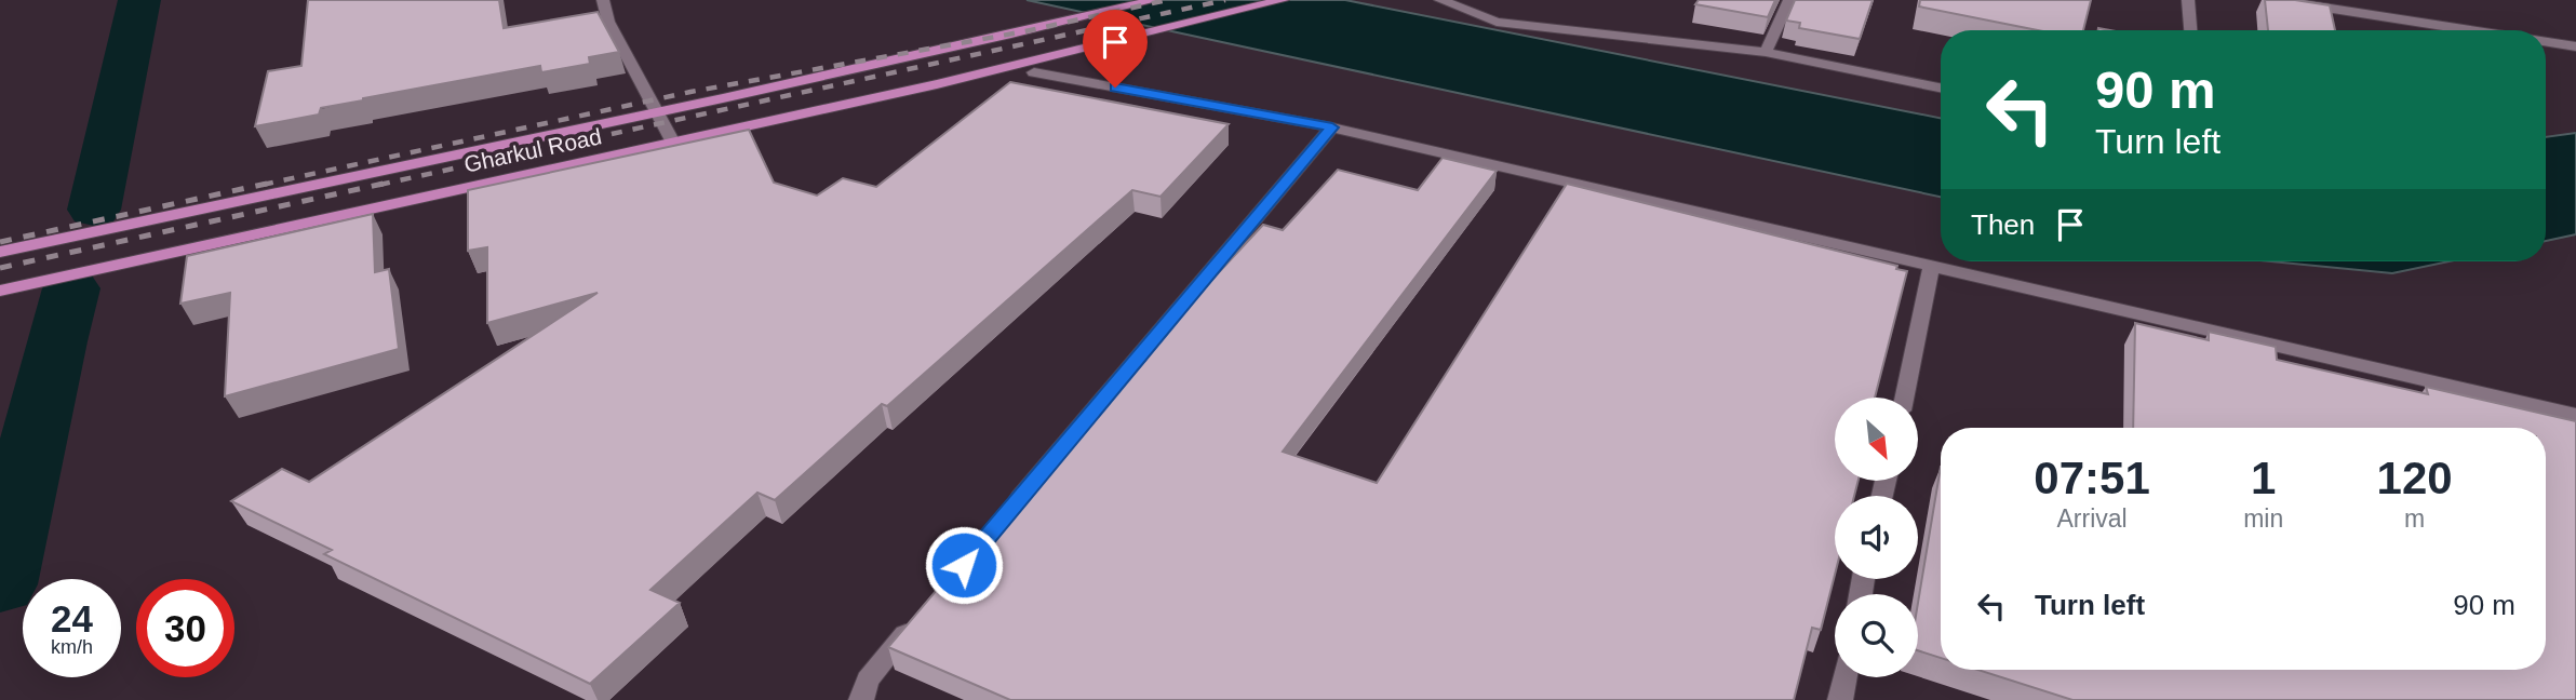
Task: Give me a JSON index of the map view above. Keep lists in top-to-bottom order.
{
  "streets": {
    "main road": ["Gharkul Road"]
  },
  "north": "bottom right",
  "page": {
    "turn": ["90 m", "Turn left"],
    "then": "Then",
    "eta": [
      "07:51",
      "Arrival",
      "1",
      "min",
      "120",
      "m"
    ],
    "list": [
      {
        "name": "Turn left",
        "value": "90 m"
      }
    ],
    "speed": "24 km/h",
    "limit": "30"
  }
}
